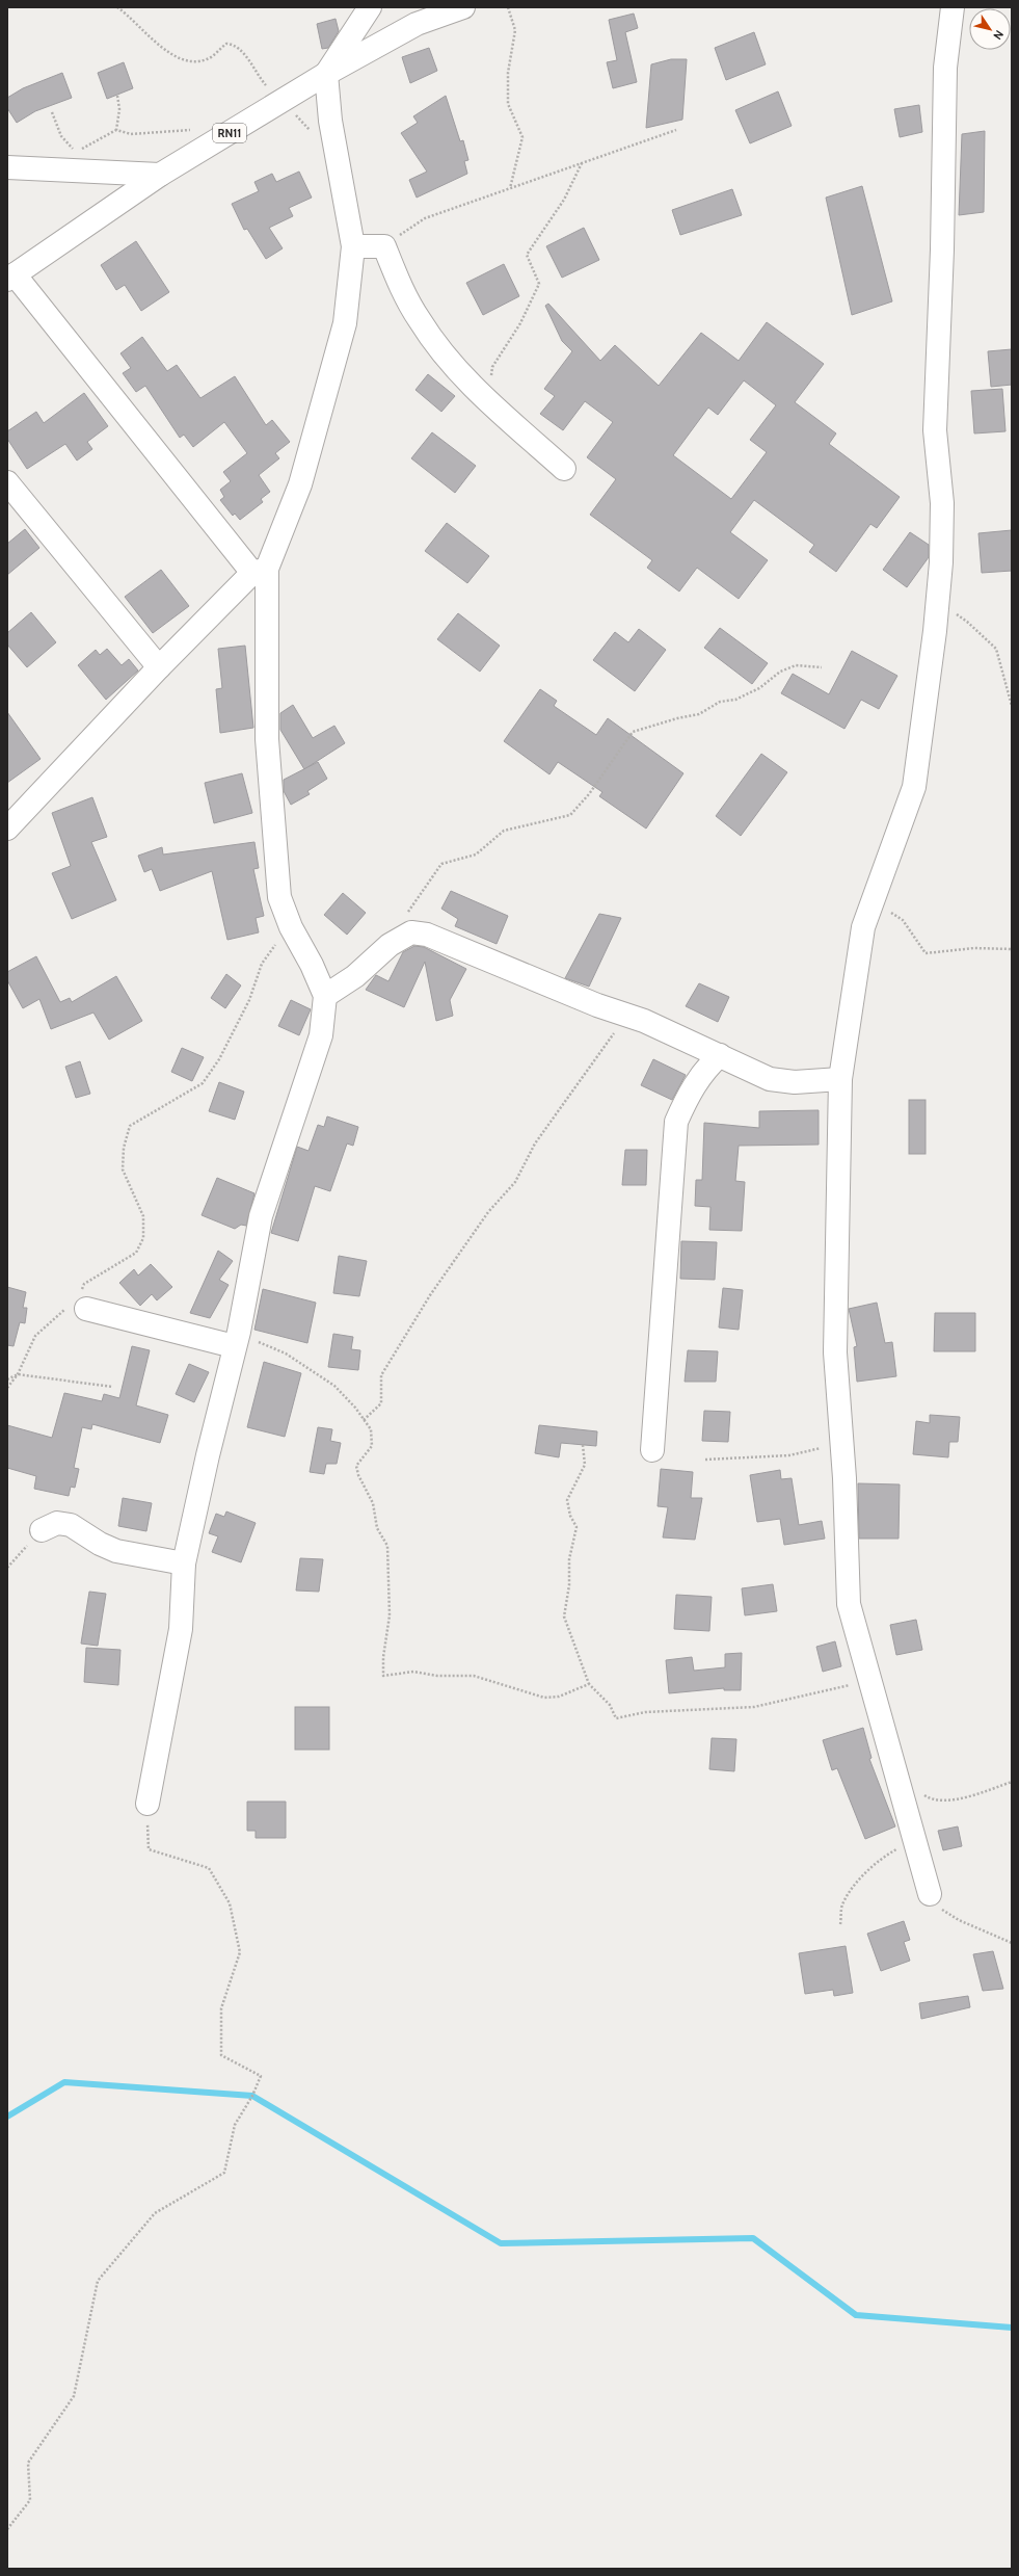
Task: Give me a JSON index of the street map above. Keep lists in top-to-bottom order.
{
  "streets": {
    "street": ["RN11"]
  },
  "north": "bottom right"
}
